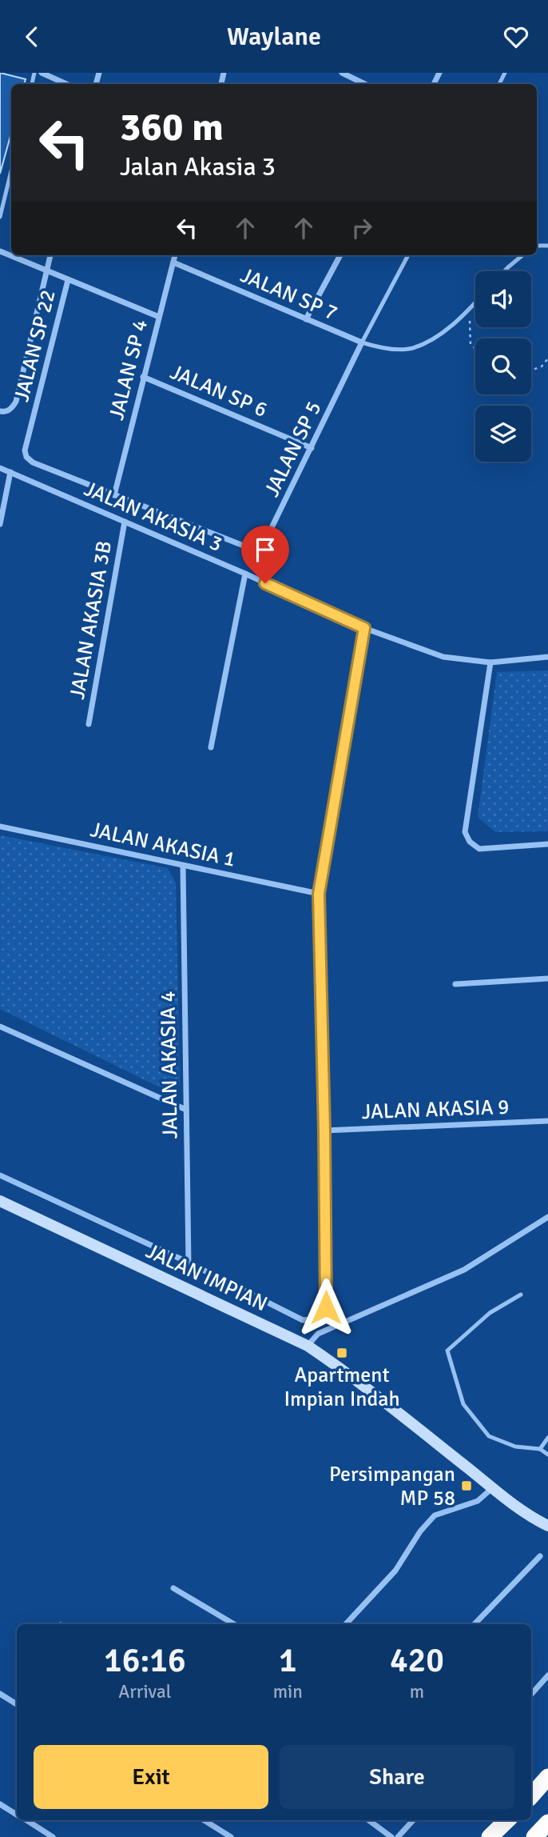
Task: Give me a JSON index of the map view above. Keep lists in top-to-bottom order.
{
  "streets": {
    "street": [
      "JALAN SP 7",
      "JALAN SP 22",
      "JALAN SP 4",
      "JALAN SP 6",
      "JALAN SP 5",
      "JALAN AKASIA 3",
      "JALAN AKASIA 3B",
      "JALAN AKASIA 1",
      "JALAN AKASIA 4",
      "JALAN AKASIA 9",
      "JALAN IMPIAN"
    ]
  },
  "crossings": [
    ["JALAN SP 7", "JALAN SP 4"],
    ["JALAN SP 7", "JALAN SP 5"],
    ["JALAN SP 22", "JALAN SP 4"],
    ["JALAN SP 22", "JALAN SP 5"],
    ["JALAN SP 4", "JALAN SP 6"],
    ["JALAN SP 4", "JALAN SP 5"],
    ["JALAN SP 6", "JALAN SP 5"],
    ["JALAN AKASIA 3", "JALAN AKASIA 3B"],
    ["JALAN AKASIA 1", "JALAN AKASIA 4"]
  ],
  "places": {
    "transit": ["Apartment Impian Indah", "Persimpangan MP 58"]
  },
  "page": {
    "header": "Waylane",
    "turn": ["360 m", "Jalan Akasia 3"],
    "eta": [
      "16:16",
      "Arrival",
      "1",
      "min",
      "420",
      "m"
    ],
    "buttons": ["Exit", "Share"]
  }
}
